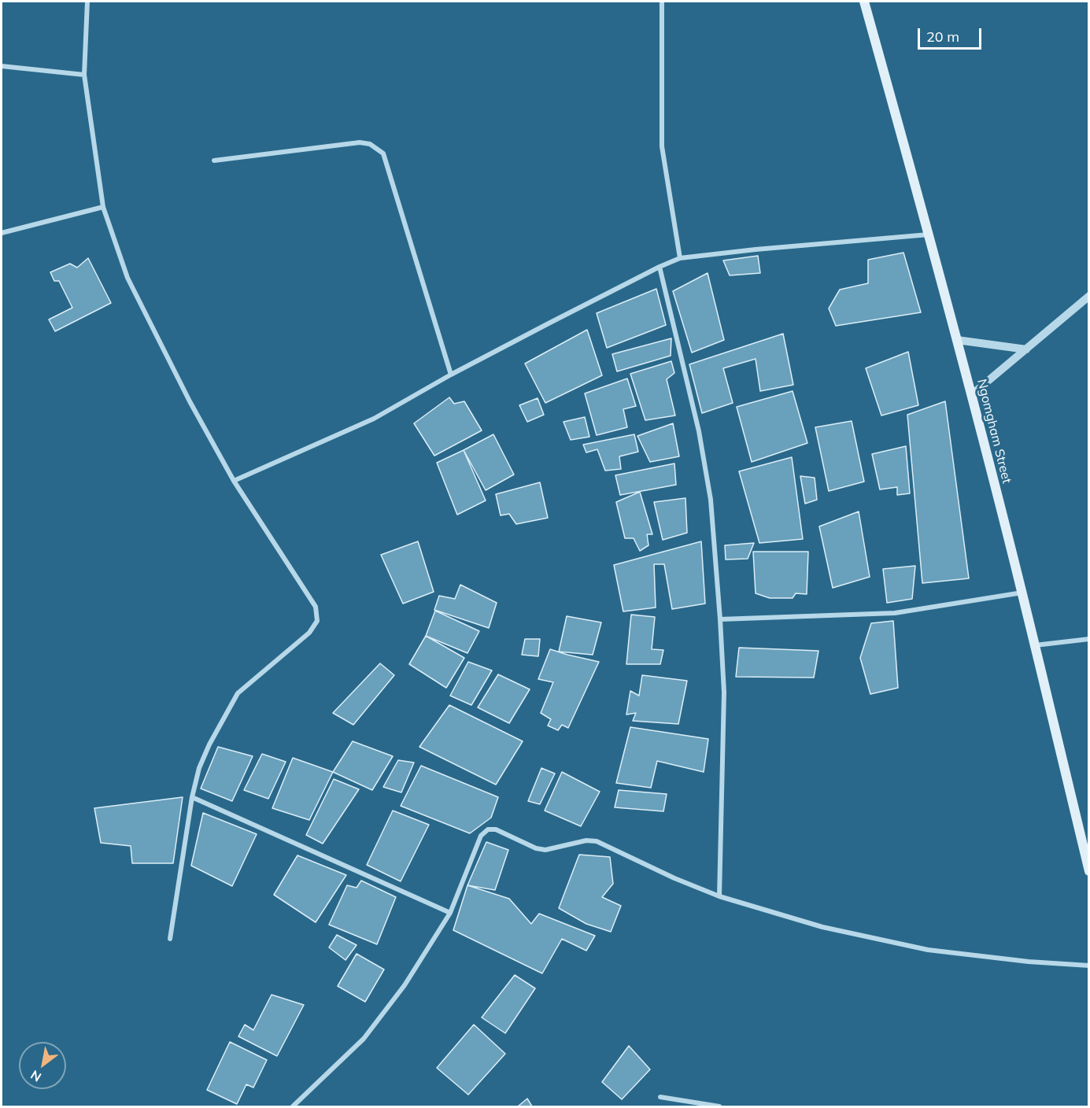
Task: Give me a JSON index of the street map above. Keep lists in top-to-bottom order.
{
  "streets": {
    "main road": ["Ngomgham Street"]
  },
  "scale_bar": "20 m",
  "north": "bottom left"
}
